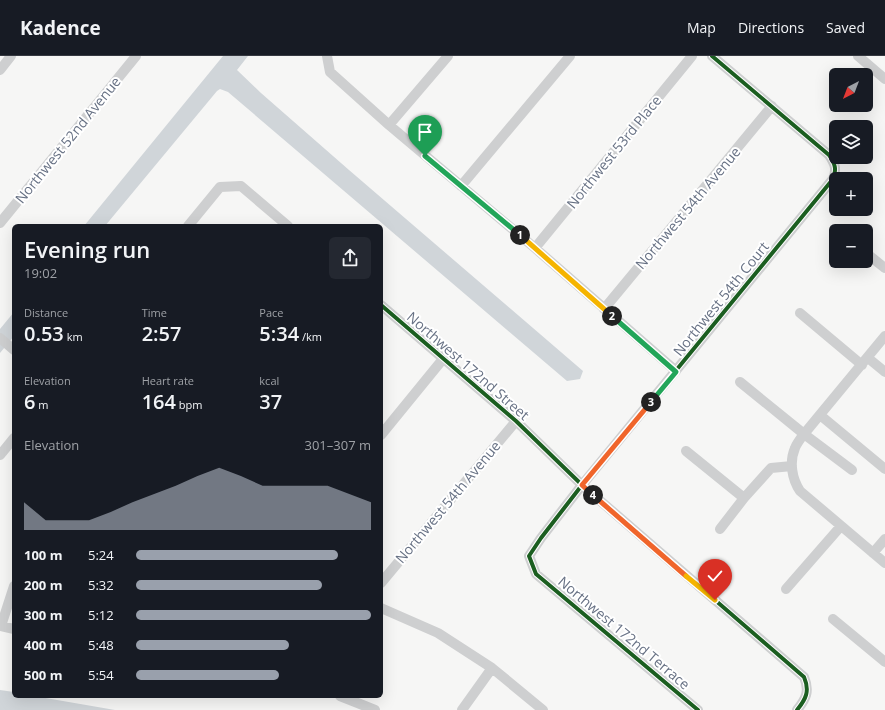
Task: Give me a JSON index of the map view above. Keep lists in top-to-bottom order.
{
  "streets": {
    "street": [
      "Northwest 52nd Avenue",
      "Northwest 53rd Place",
      "Northwest 54th Avenue",
      "Northwest 54th Court",
      "Northwest 172nd Street",
      "Northwest 172nd Terrace"
    ]
  },
  "crossings": [
    ["Northwest 54th Avenue", "Northwest 54th Court"],
    ["Northwest 54th Avenue", "Northwest 172nd Street"],
    ["Northwest 54th Court", "Northwest 172nd Street"],
    ["Northwest 54th Court", "Northwest 172nd Terrace"]
  ],
  "north": "bottom left",
  "page": {
    "header": "Kadence",
    "nav": ["Map", "Directions", "Saved"],
    "map_buttons": ["+", "−"],
    "heading": ["Evening run", "19:02"],
    "pins": [
      "1",
      "2",
      "3",
      "4"
    ],
    "stats": [
      ["Distance", "0.53 km"],
      ["Time", "2:57"],
      ["Pace", "5:34 /km"],
      ["Elevation", "6 m"],
      ["Heart rate", "164 bpm"],
      ["kcal", "37"]
    ],
    "chart": ["Elevation", "301–307 m"],
    "list": [
      {
        "name": "100 m",
        "note": "5:24"
      },
      {
        "name": "200 m",
        "note": "5:32"
      },
      {
        "name": "300 m",
        "note": "5:12"
      },
      {
        "name": "400 m",
        "note": "5:48"
      },
      {
        "name": "500 m",
        "note": "5:54"
      }
    ]
  }
}
